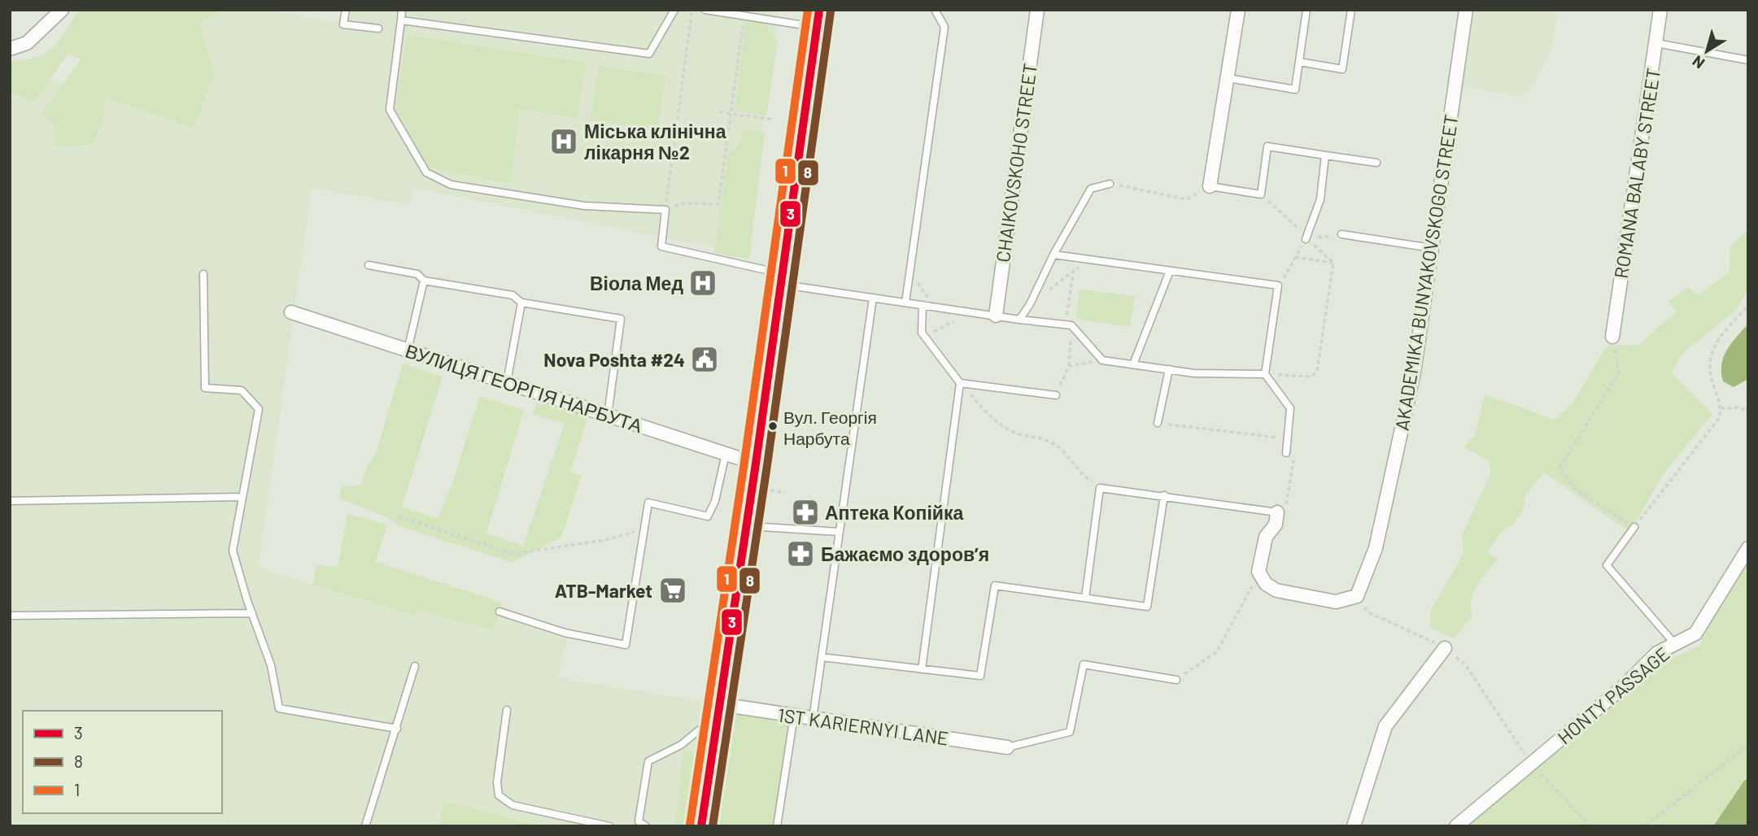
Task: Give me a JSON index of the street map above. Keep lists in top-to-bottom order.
{
  "streets": {
    "street": [
      "CHAIKOVSKOHO STREET",
      "ROMANA BALABY STREET",
      "AKADEMIKA BUNYAKOVSKOGO STREET",
      "ВУЛИЦЯ ГЕОРГІЯ НАРБУТА",
      "HONTY PASSAGE",
      "1ST KARIERNYI LANE"
    ]
  },
  "places": {
    "hospital": ["Міська клінічна лікарня №2", "Віола Мед"],
    "public building": ["Nova Poshta #24"],
    "other": ["Вул. Георгія Нарбута"],
    "pharmacy": ["Аптека Копійка", "Бажаємо здоров’я"],
    "supermarket": ["ATB-Market"]
  },
  "lines": ["transit line 3", "transit line 1", "transit line 8"],
  "legend": ["3", "8", "1"],
  "north": "bottom left"
}
